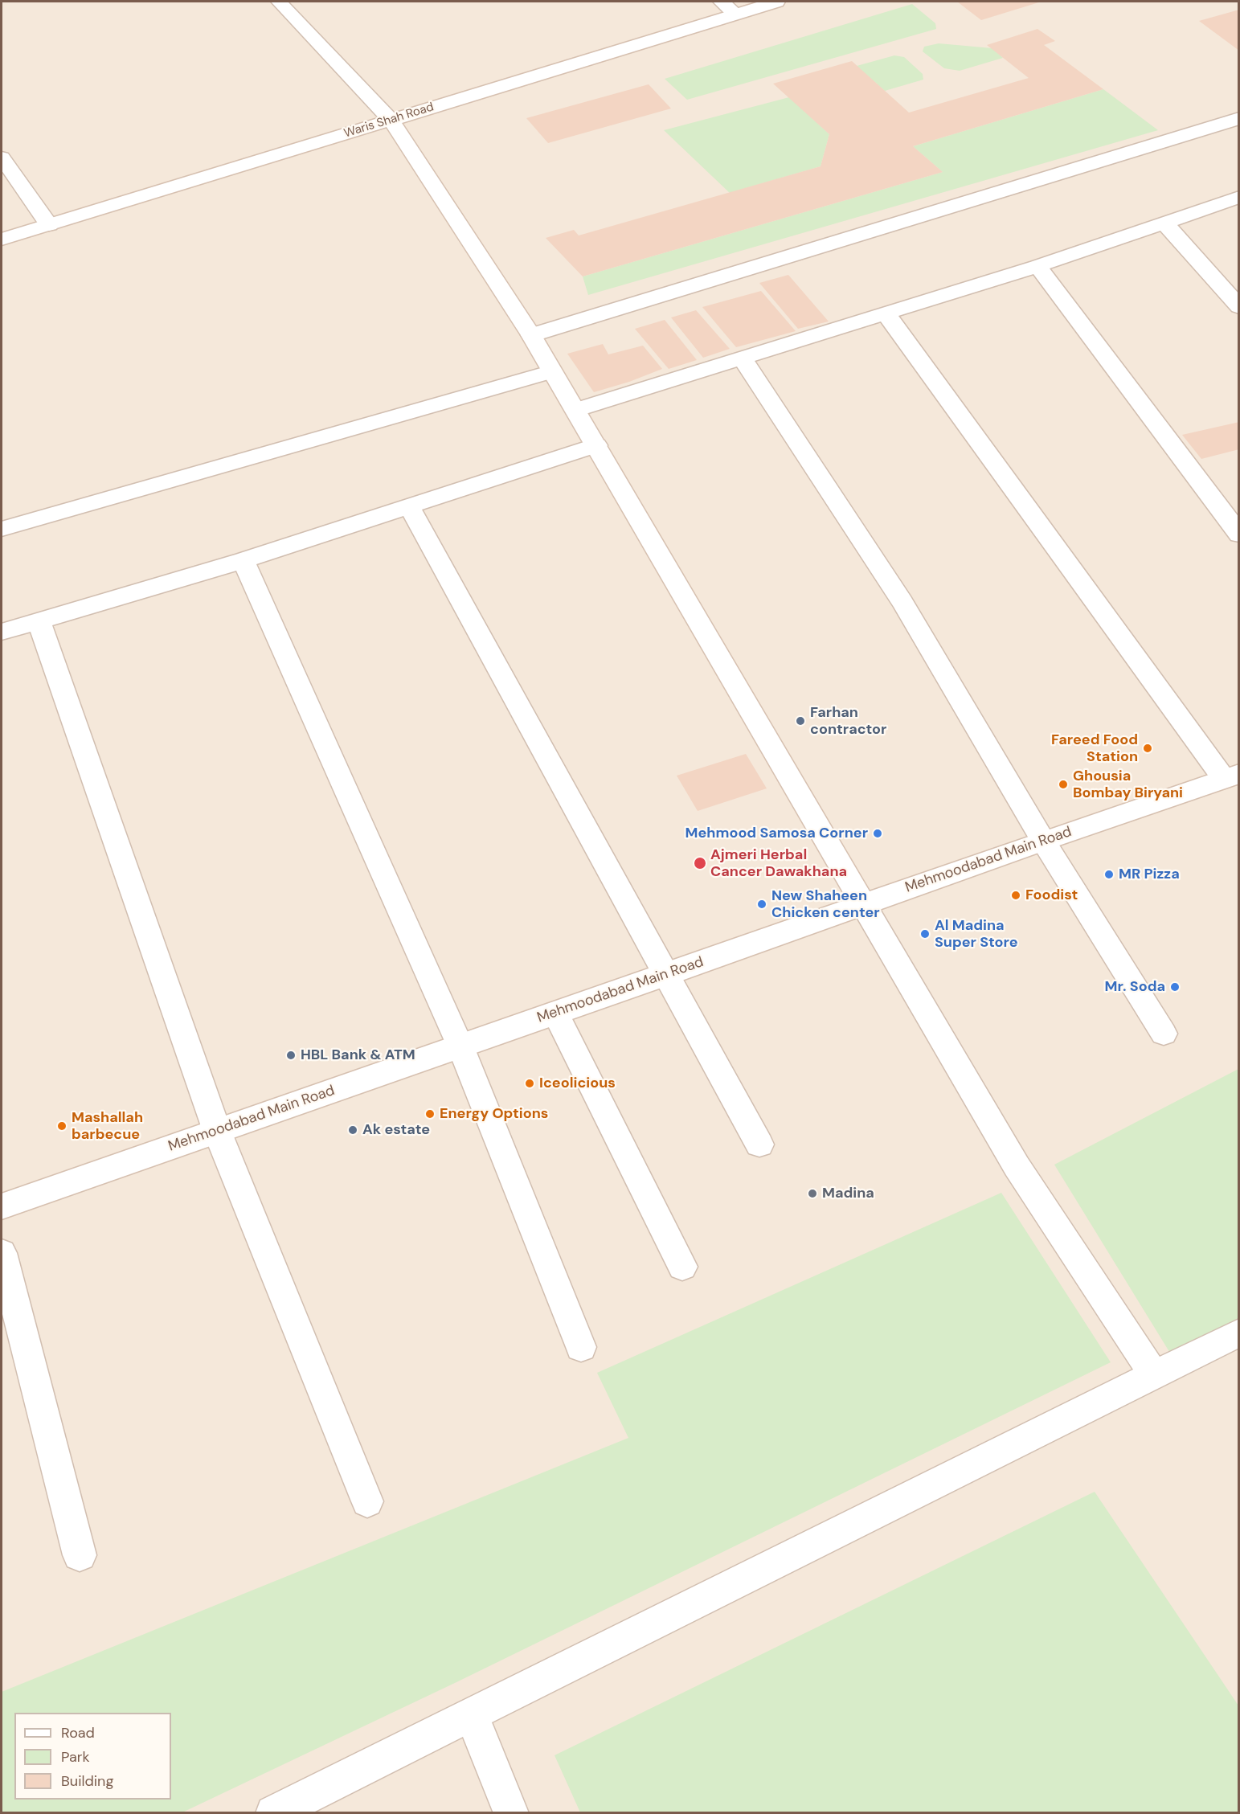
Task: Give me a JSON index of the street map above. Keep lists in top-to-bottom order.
{
  "streets": {
    "street": ["Waris Shah Road", "Mehmoodabad Main Road"]
  },
  "places": [
    "Farhan contractor",
    "Fareed Food Station",
    "Ghousia Bombay Biryani",
    "Mehmood Samosa Corner",
    "Ajmeri Herbal Cancer Dawakhana",
    "MR Pizza",
    "Foodist",
    "New Shaheen Chicken center",
    "Al Madina Super Store",
    "Mr. Soda",
    "HBL Bank & ATM",
    "Iceolicious",
    "Energy Options",
    "Mashallah barbecue",
    "Ak estate",
    "Madina"
  ],
  "legend": ["Road", "Park", "Building"]
}
